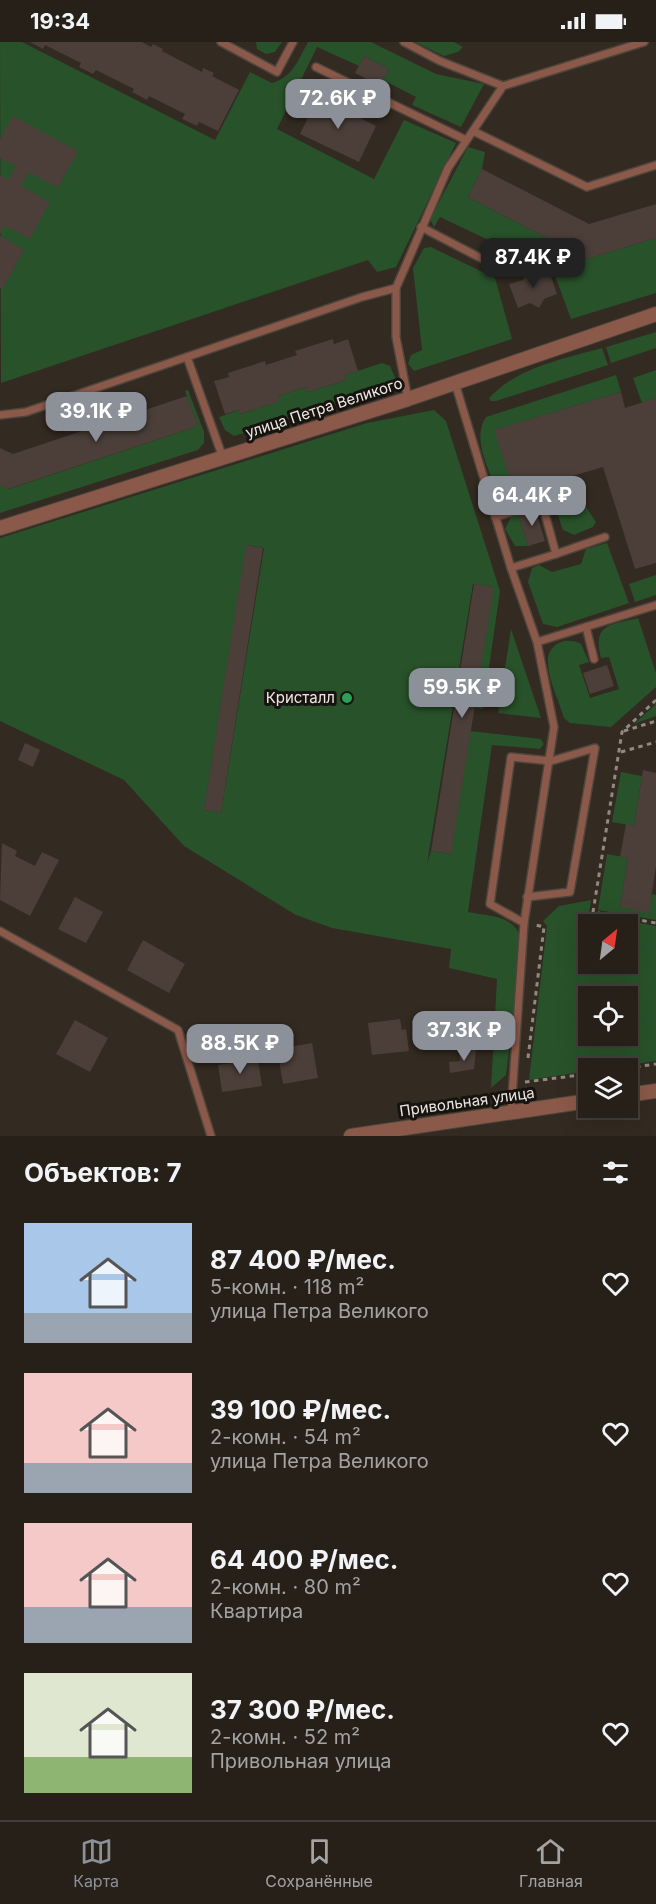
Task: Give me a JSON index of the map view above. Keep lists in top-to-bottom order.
{
  "streets": {
    "street": ["улица Петра Великого", "Привольная улица"]
  },
  "places": ["Кристалл"],
  "north": "top right",
  "page": {
    "status": "19:34",
    "price": [
      "72.6K ₽",
      "87.4K ₽",
      "39.1K ₽",
      "64.4K ₽",
      "59.5K ₽",
      "37.3K ₽",
      "88.5K ₽"
    ],
    "heading": "Объектов: 7",
    "list": [
      {
        "name": "87 400 ₽/мес.",
        "note": "5-комн. · 118 m² · улица Петра Великого"
      },
      {
        "name": "39 100 ₽/мес.",
        "note": "2-комн. · 54 m² · улица Петра Великого"
      },
      {
        "name": "64 400 ₽/мес.",
        "note": "2-комн. · 80 m² · Квартира"
      },
      {
        "name": "37 300 ₽/мес.",
        "note": "2-комн. · 52 m² · Привольная улица"
      }
    ],
    "tabs": ["Карта", "Сохранённые", "Главная"]
  }
}
